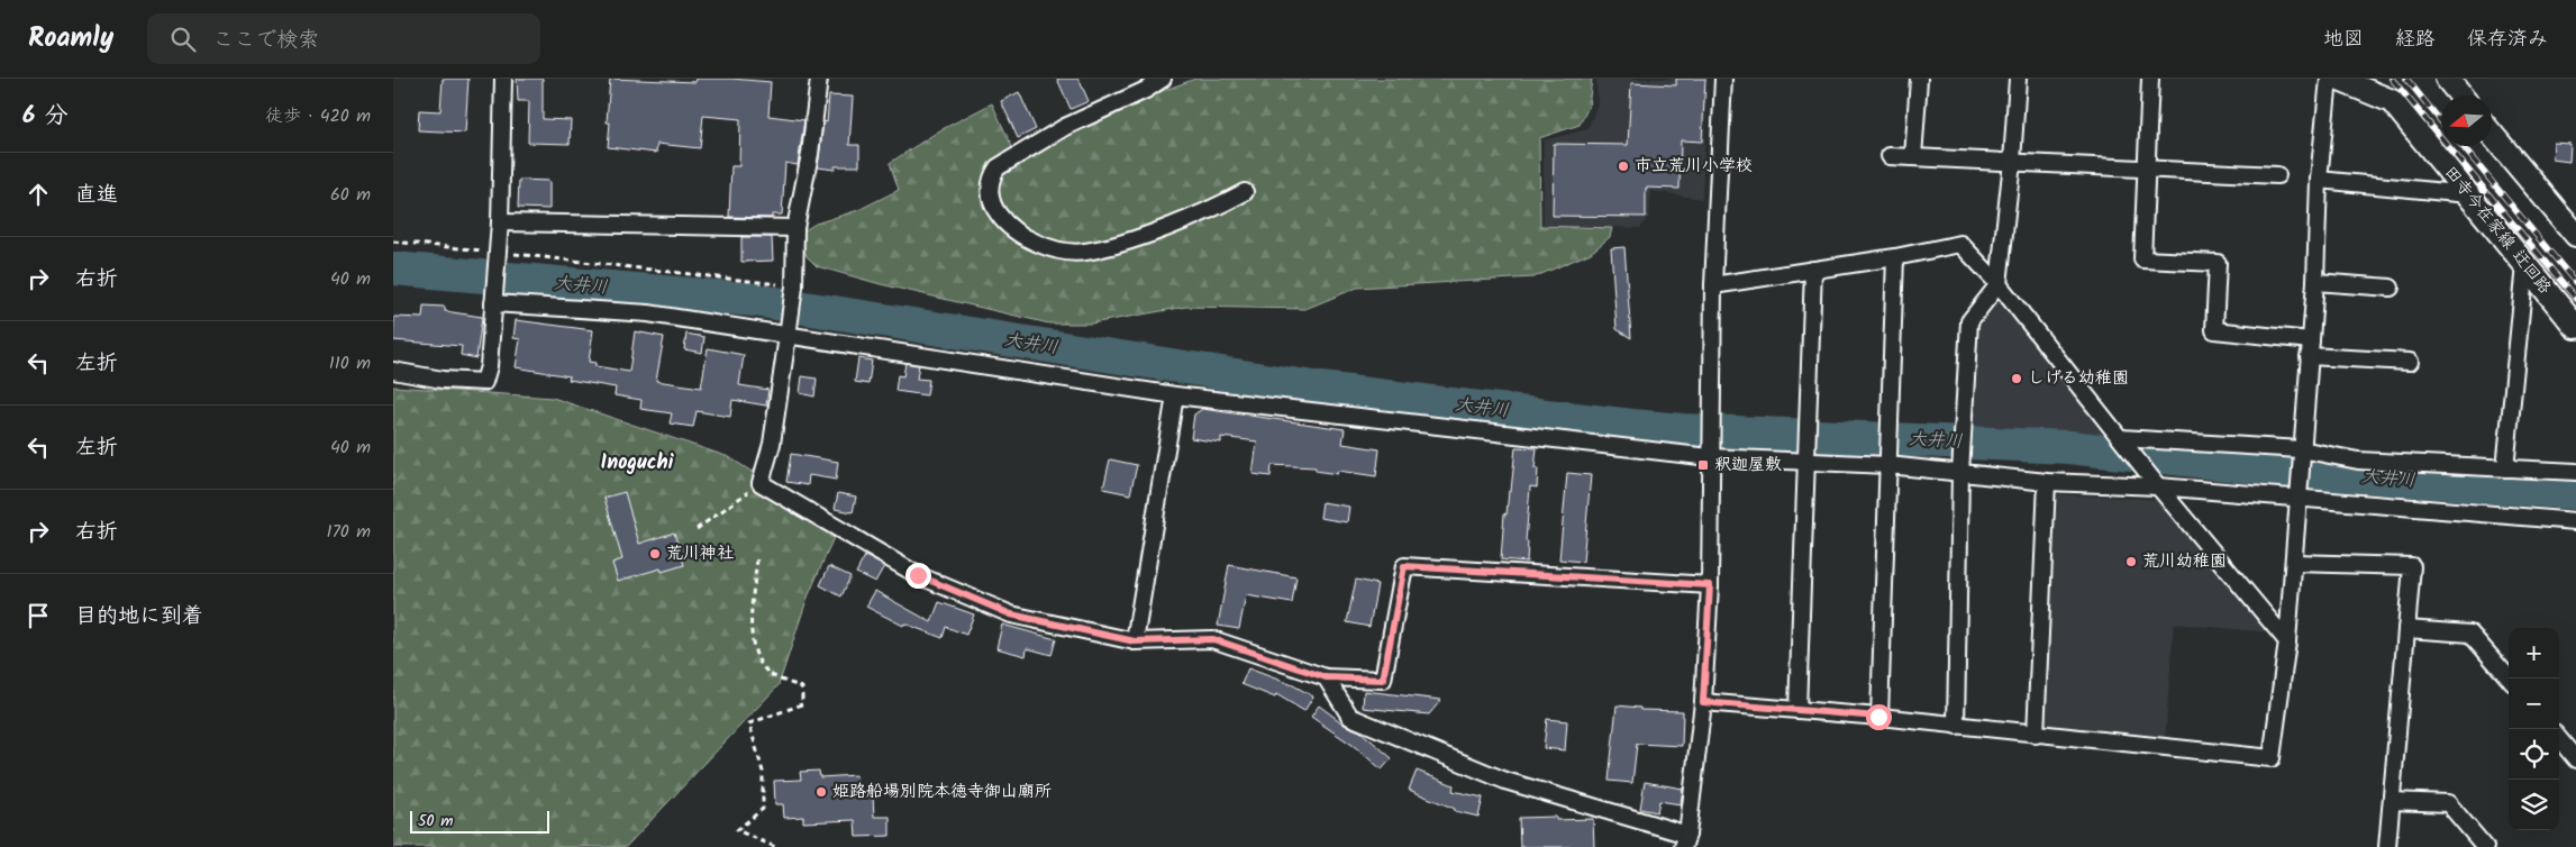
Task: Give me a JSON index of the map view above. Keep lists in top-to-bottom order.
{
  "streets": {
    "main road": ["田寺今在家線 迂回路"]
  },
  "districts": ["Inoguchi"],
  "water": ["大井川"],
  "places": {
    "other": [
      "市立荒川小学校",
      "しげる幼稚園",
      "荒川神社",
      "荒川幼稚園",
      "姫路船場別院本徳寺御山廟所"
    ],
    "transit": ["釈迦屋敷"]
  },
  "scale_bar": "50 m",
  "north": "left",
  "page": {
    "header": "Roamly",
    "search": "ここで検索",
    "nav": ["地図", "経路", "保存済み"],
    "heading": ["6 分", "徒歩 · 420 m"],
    "list": [
      ["直進", "60 m"],
      ["右折", "40 m"],
      ["左折", "110 m"],
      ["左折", "40 m"],
      ["右折", "170 m"],
      "目的地に到着"
    ],
    "map_buttons": ["+", "−"],
    "scale": "50 m"
  }
}
